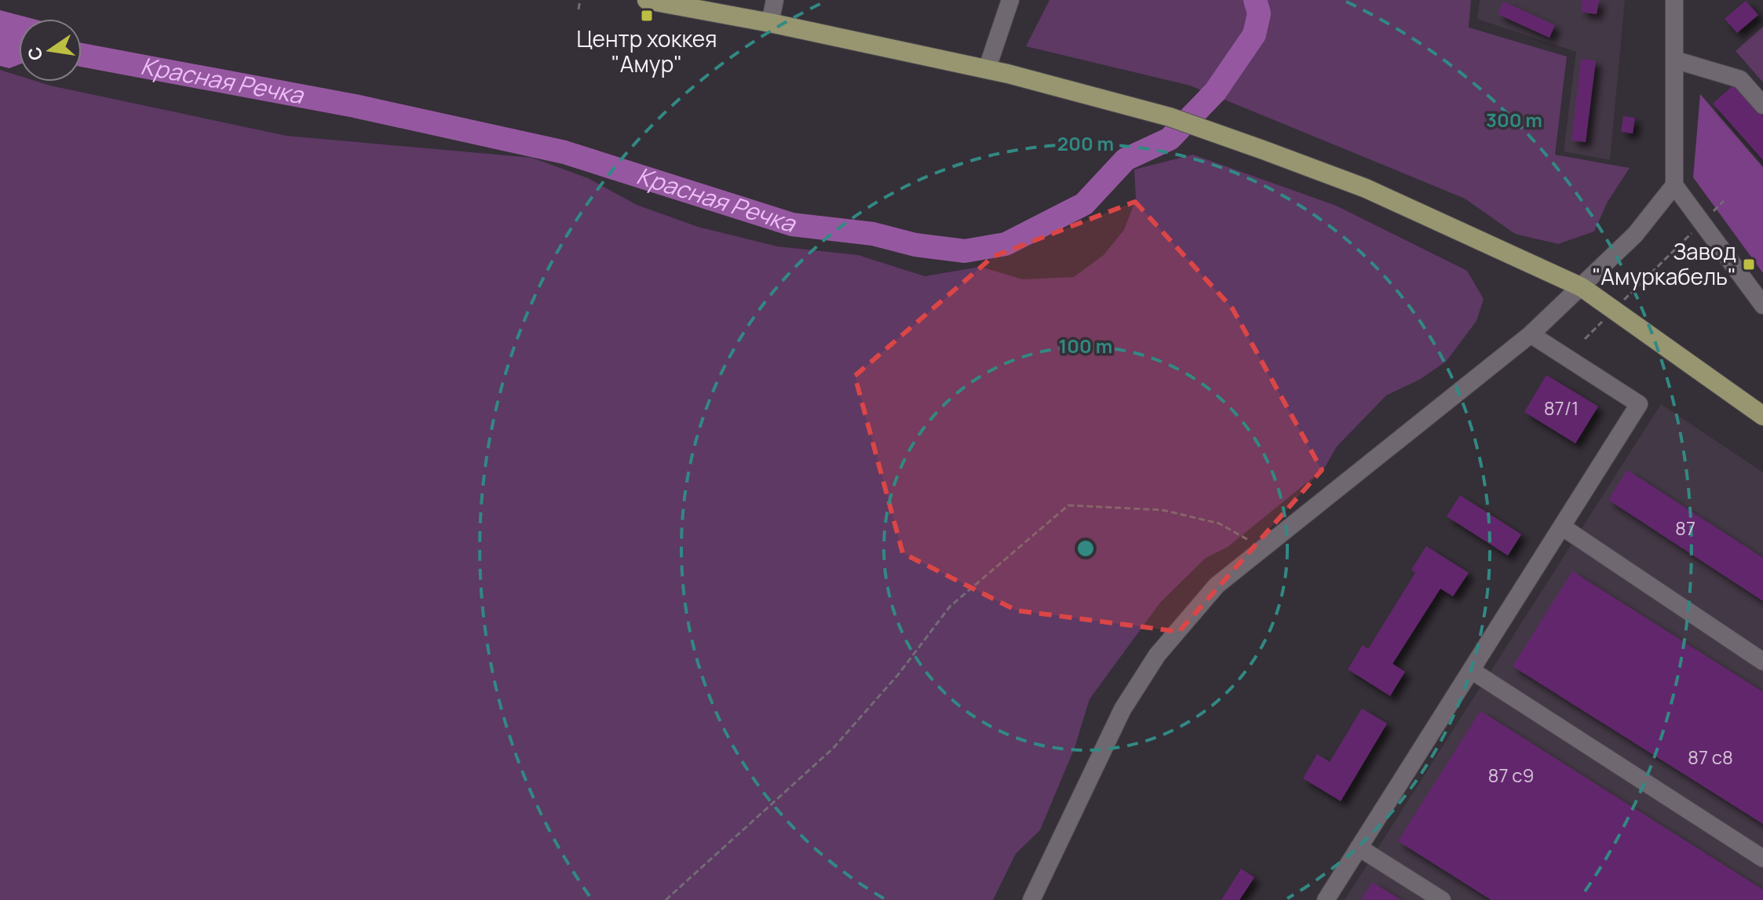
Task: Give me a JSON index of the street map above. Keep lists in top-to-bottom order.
{
  "water": ["Красная Речка"],
  "places": {
    "transit": ["Центр хоккея \"Амур\"", "Завод \"Амуркабель\""]
  },
  "house_numbers": [
    "87/1",
    "87",
    "87 с8",
    "87 с9"
  ],
  "north": "left",
  "rings": ["300 m", "200 m", "100 m"]
}
